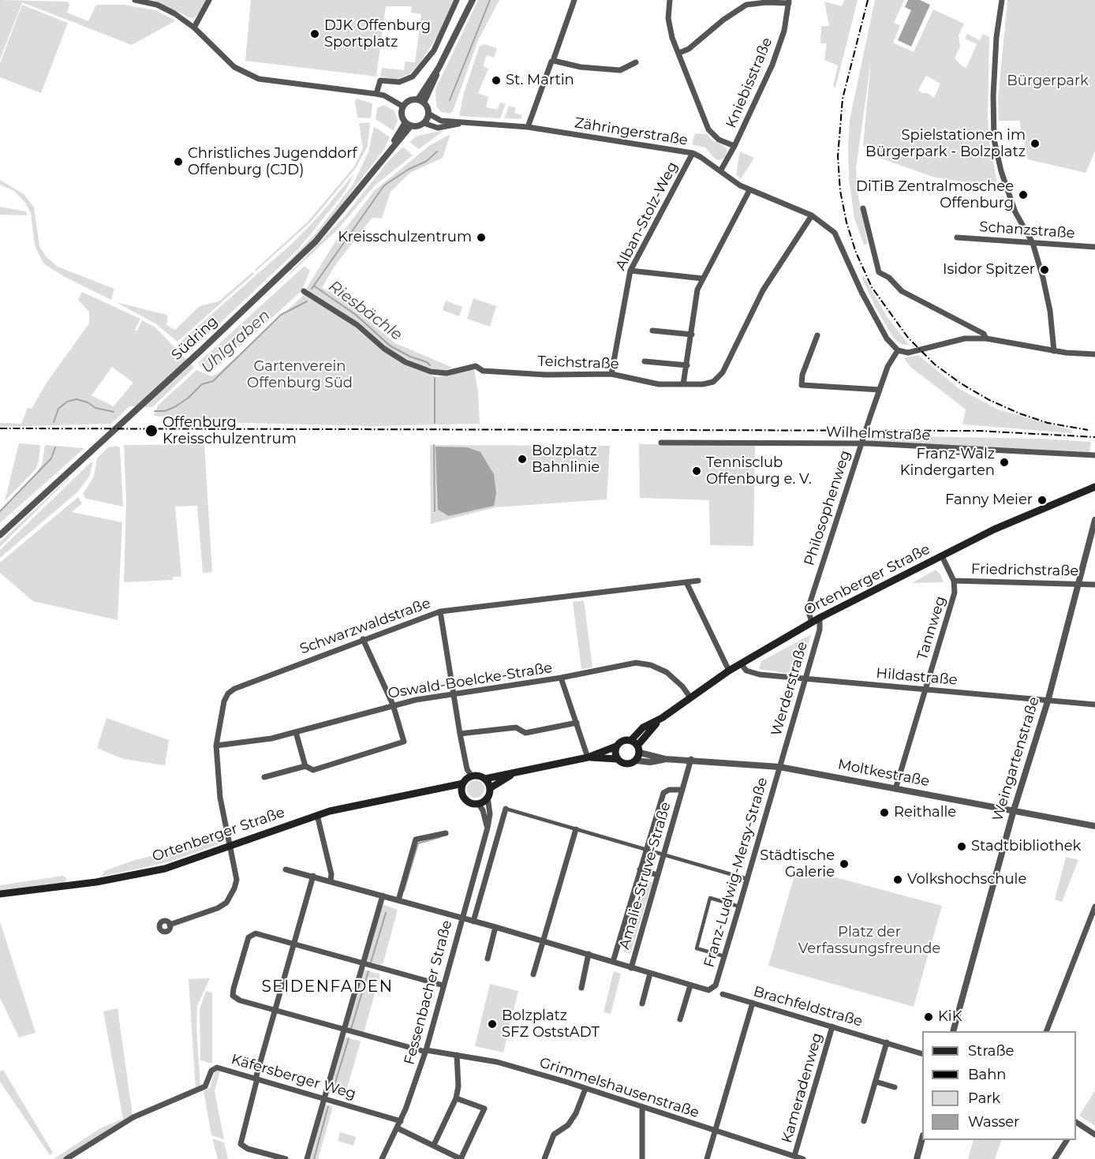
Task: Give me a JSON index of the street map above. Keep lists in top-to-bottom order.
{
  "streets": {
    "main road": ["Ortenberger Straße"],
    "street": [
      "Kniebisstraße",
      "Zähringerstraße",
      "Alban-Stolz-Weg",
      "Schanzstraße",
      "Südring",
      "Teichstraße",
      "Wilhelmstraße",
      "Philosophenweg",
      "Friedrichstraße",
      "Schwarzwaldstraße",
      "Tannweg",
      "Hildastraße",
      "Oswald-Boelcke-Straße",
      "Werderstraße",
      "Weingartenstraße",
      "Moltkestraße",
      "Franz-Ludwig-Mersy-Straße",
      "Amalie-Struve-Straße",
      "Fessenbacher Straße",
      "Brachfeldstraße",
      "Käfersberger Weg",
      "Grimmelshausenstraße",
      "Kameradenweg"
    ]
  },
  "crossings": [
    ["Kniebisstraße", "Zähringerstraße"],
    ["Zähringerstraße", "Alban-Stolz-Weg"],
    ["Zähringerstraße", "Südring"],
    ["Zähringerstraße", "Teichstraße"],
    ["Zähringerstraße", "Philosophenweg"],
    ["Alban-Stolz-Weg", "Teichstraße"],
    ["Wilhelmstraße", "Philosophenweg"],
    ["Philosophenweg", "Ortenberger Straße"],
    ["Friedrichstraße", "Tannweg"],
    ["Friedrichstraße", "Weingartenstraße"],
    ["Ortenberger Straße", "Schwarzwaldstraße"],
    ["Ortenberger Straße", "Tannweg"],
    ["Ortenberger Straße", "Hildastraße"],
    ["Ortenberger Straße", "Oswald-Boelcke-Straße"],
    ["Ortenberger Straße", "Werderstraße"],
    ["Ortenberger Straße", "Moltkestraße"],
    ["Ortenberger Straße", "Fessenbacher Straße"],
    ["Schwarzwaldstraße", "Oswald-Boelcke-Straße"],
    ["Tannweg", "Hildastraße"],
    ["Tannweg", "Moltkestraße"],
    ["Hildastraße", "Werderstraße"],
    ["Hildastraße", "Weingartenstraße"],
    ["Werderstraße", "Moltkestraße"],
    ["Werderstraße", "Franz-Ludwig-Mersy-Straße"],
    ["Weingartenstraße", "Moltkestraße"],
    ["Moltkestraße", "Franz-Ludwig-Mersy-Straße"],
    ["Moltkestraße", "Amalie-Struve-Straße"],
    ["Franz-Ludwig-Mersy-Straße", "Amalie-Struve-Straße"],
    ["Franz-Ludwig-Mersy-Straße", "Fessenbacher Straße"],
    ["Fessenbacher Straße", "Käfersberger Weg"],
    ["Fessenbacher Straße", "Grimmelshausenstraße"],
    ["Brachfeldstraße", "Kameradenweg"],
    ["Grimmelshausenstraße", "Kameradenweg"]
  ],
  "districts": ["SEIDENFADEN"],
  "water": ["Riesbächle", "Uhlgraben"],
  "parks": ["Bürgerpark", "Gartenverein Offenburg Süd", "Platz der Verfassungsfreunde"],
  "places": [
    "DJK Offenburg Sportplatz",
    "St. Martin",
    "Spielstationen im Bürgerpark - Bolzplatz",
    "Christliches Jugenddorf Offenburg (CJD)",
    "DiTiB Zentralmoschee Offenburg",
    "Kreisschulzentrum",
    "Isidor Spitzer",
    "Offenburg Kreisschulzentrum",
    "Bolzplatz Bahnlinie",
    "Franz-Walz Kindergarten",
    "Tennisclub Offenburg e. V.",
    "Fanny Meier",
    "Reithalle",
    "Stadtbibliothek",
    "Städtische Galerie",
    "Volkshochschule",
    "KiK",
    "Bolzplatz SFZ OststADT"
  ],
  "legend": [
    "Straße",
    "Bahn",
    "Park",
    "Wasser"
  ]
}
